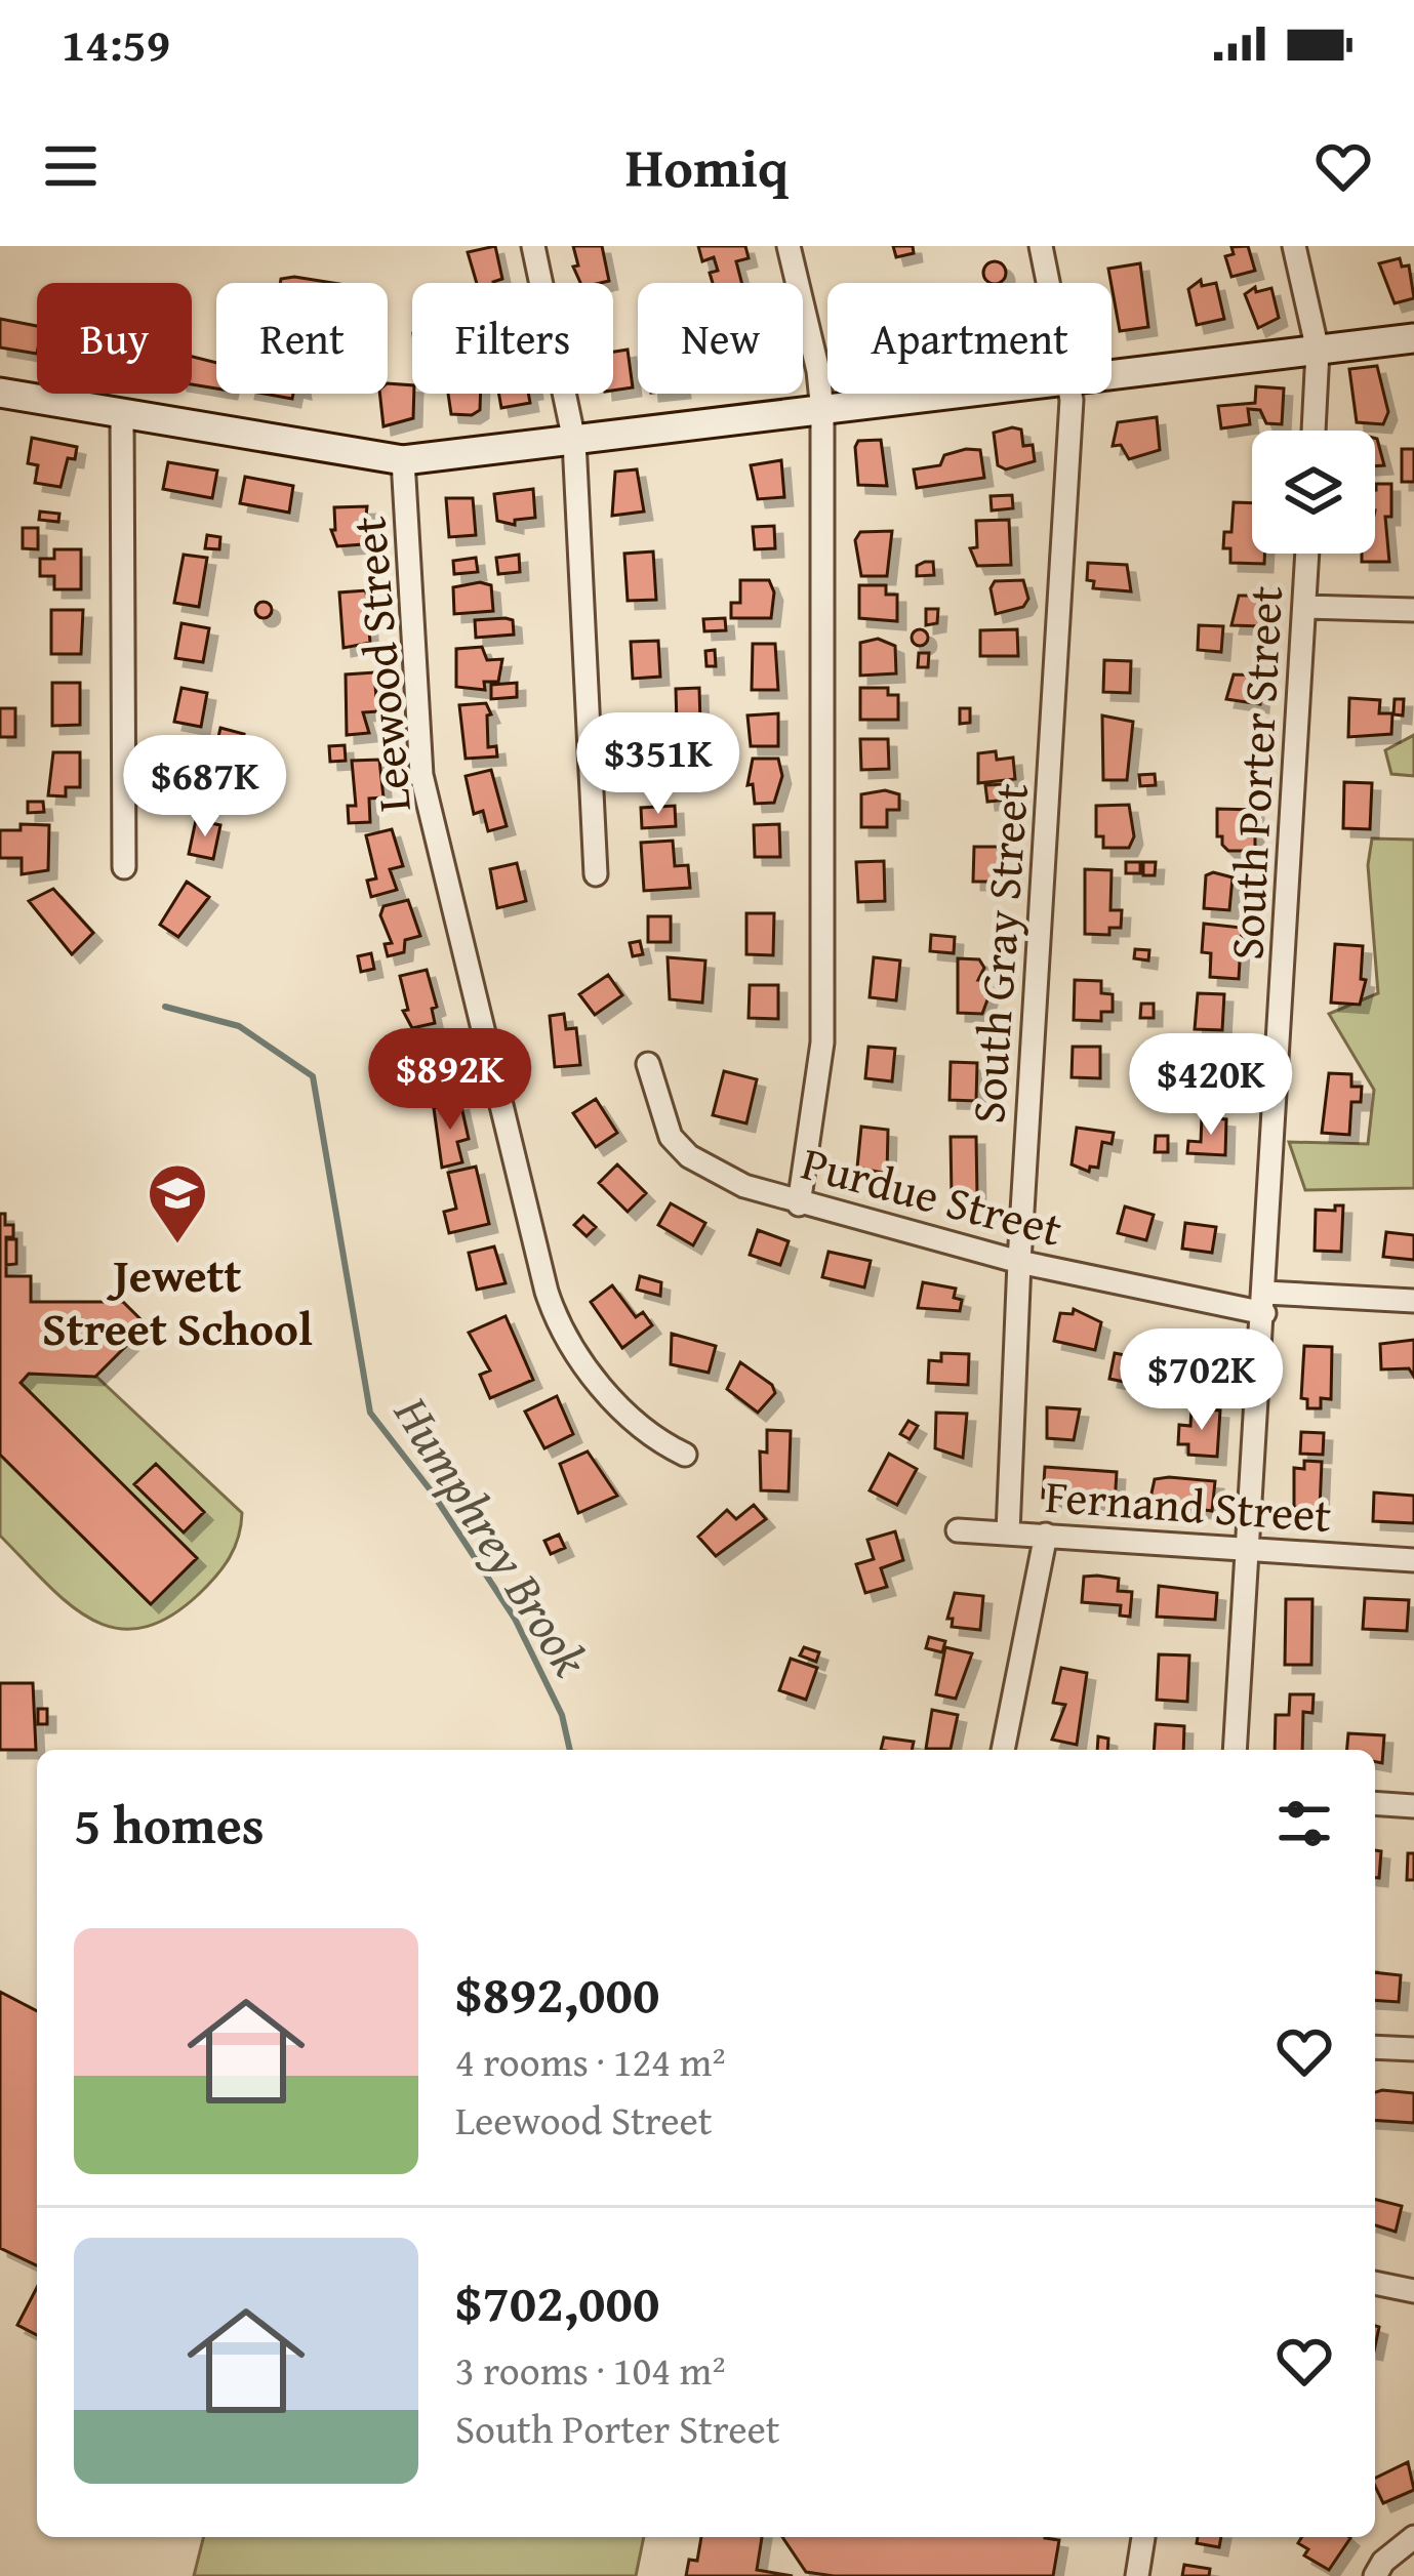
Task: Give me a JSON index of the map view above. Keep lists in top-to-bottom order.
{
  "streets": {
    "street": [
      "Leewood Street",
      "South Porter Street",
      "South Gray Street",
      "Purdue Street",
      "Fernand Street"
    ]
  },
  "crossings": [
    ["South Porter Street", "Purdue Street"],
    ["South Porter Street", "Fernand Street"],
    ["South Gray Street", "Purdue Street"],
    ["South Gray Street", "Fernand Street"]
  ],
  "water": ["Humphrey Brook"],
  "places": {
    "school or university": ["Jewett Street School"]
  },
  "page": {
    "status": "14:59",
    "header": "Homiq",
    "chip": [
      "Buy",
      "Rent",
      "Filters",
      "New",
      "Apartment"
    ],
    "price": [
      "$351K",
      "$687K",
      "$892K",
      "$420K",
      "$702K"
    ],
    "heading": "5 homes",
    "list": [
      {
        "name": "$892,000",
        "note": "4 rooms · 124 m² · Leewood Street"
      },
      {
        "name": "$702,000",
        "note": "3 rooms · 104 m² · South Porter Street"
      }
    ]
  }
}
